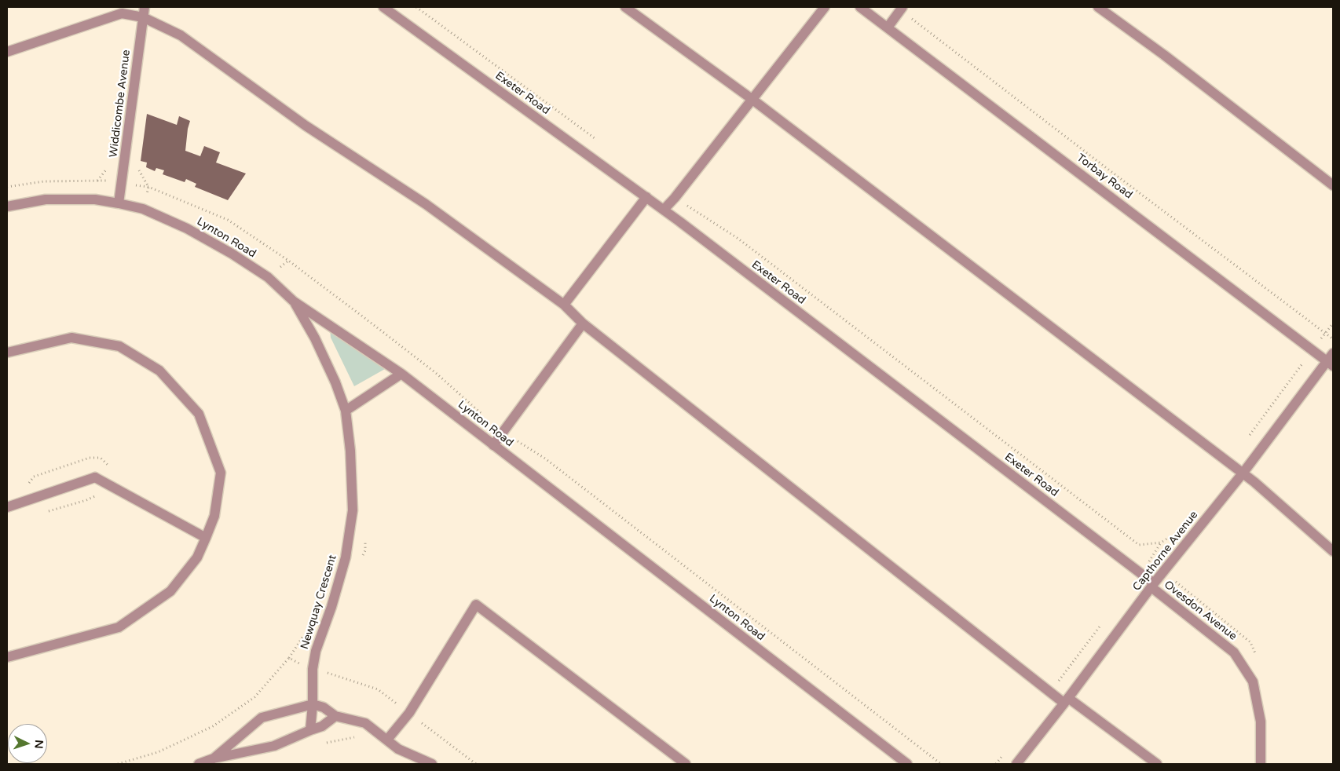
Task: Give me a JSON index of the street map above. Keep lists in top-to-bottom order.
{
  "streets": {
    "street": [
      "Exeter Road",
      "Widdicombe Avenue",
      "Torbay Road",
      "Lynton Road",
      "Capthorne Avenue",
      "Newquay Crescent",
      "Ovesdon Avenue"
    ]
  },
  "crossings": [
    ["Exeter Road", "Capthorne Avenue"],
    ["Exeter Road", "Ovesdon Avenue"],
    ["Widdicombe Avenue", "Lynton Road"],
    ["Torbay Road", "Capthorne Avenue"],
    ["Lynton Road", "Newquay Crescent"],
    ["Capthorne Avenue", "Ovesdon Avenue"]
  ],
  "north": "right"
}
